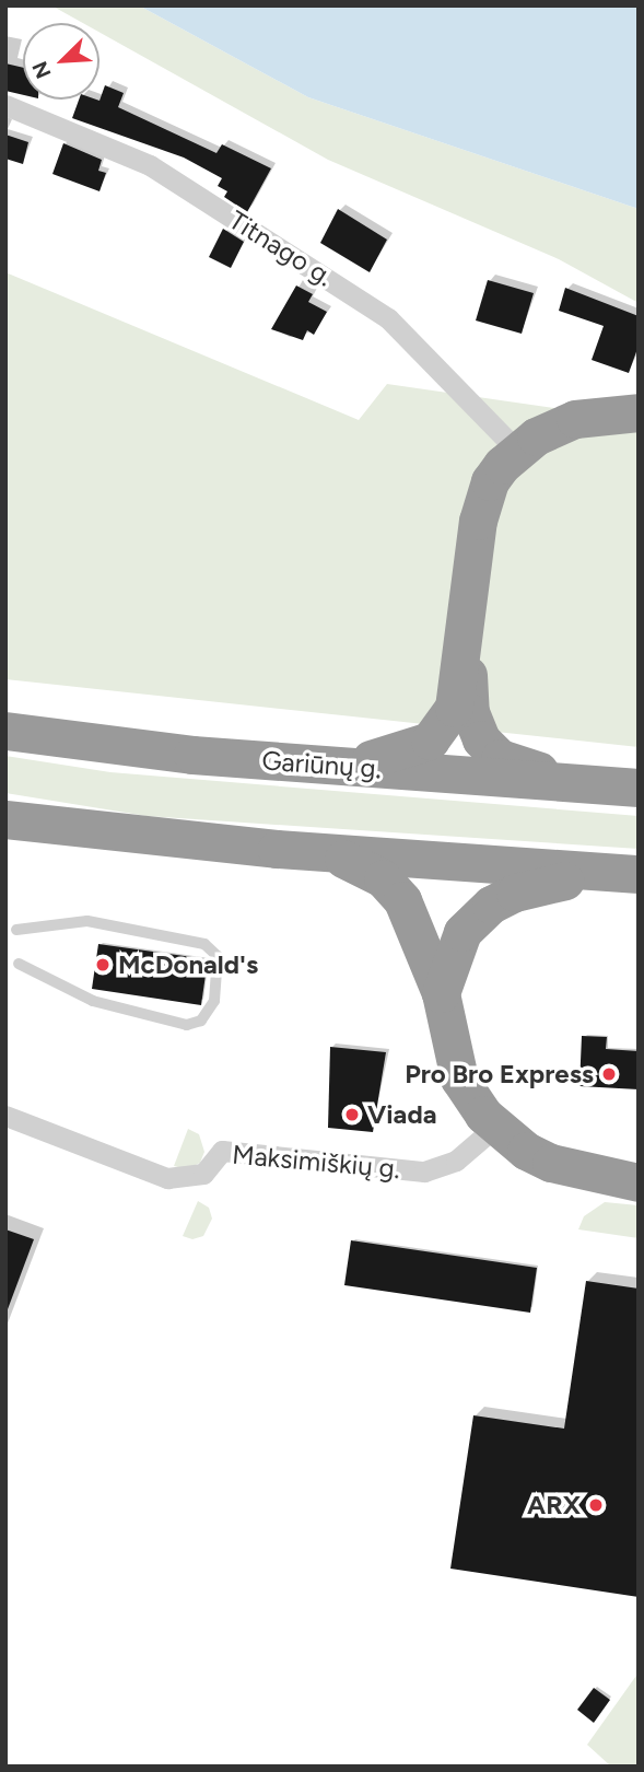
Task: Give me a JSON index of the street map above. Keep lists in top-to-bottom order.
{
  "streets": {
    "highway": ["Gariūnų g."],
    "street": ["Titnago g.", "Maksimiškių g."]
  },
  "places": [
    "McDonald's",
    "Pro Bro Express",
    "Viada",
    "ARX"
  ],
  "north": "bottom left"
}
